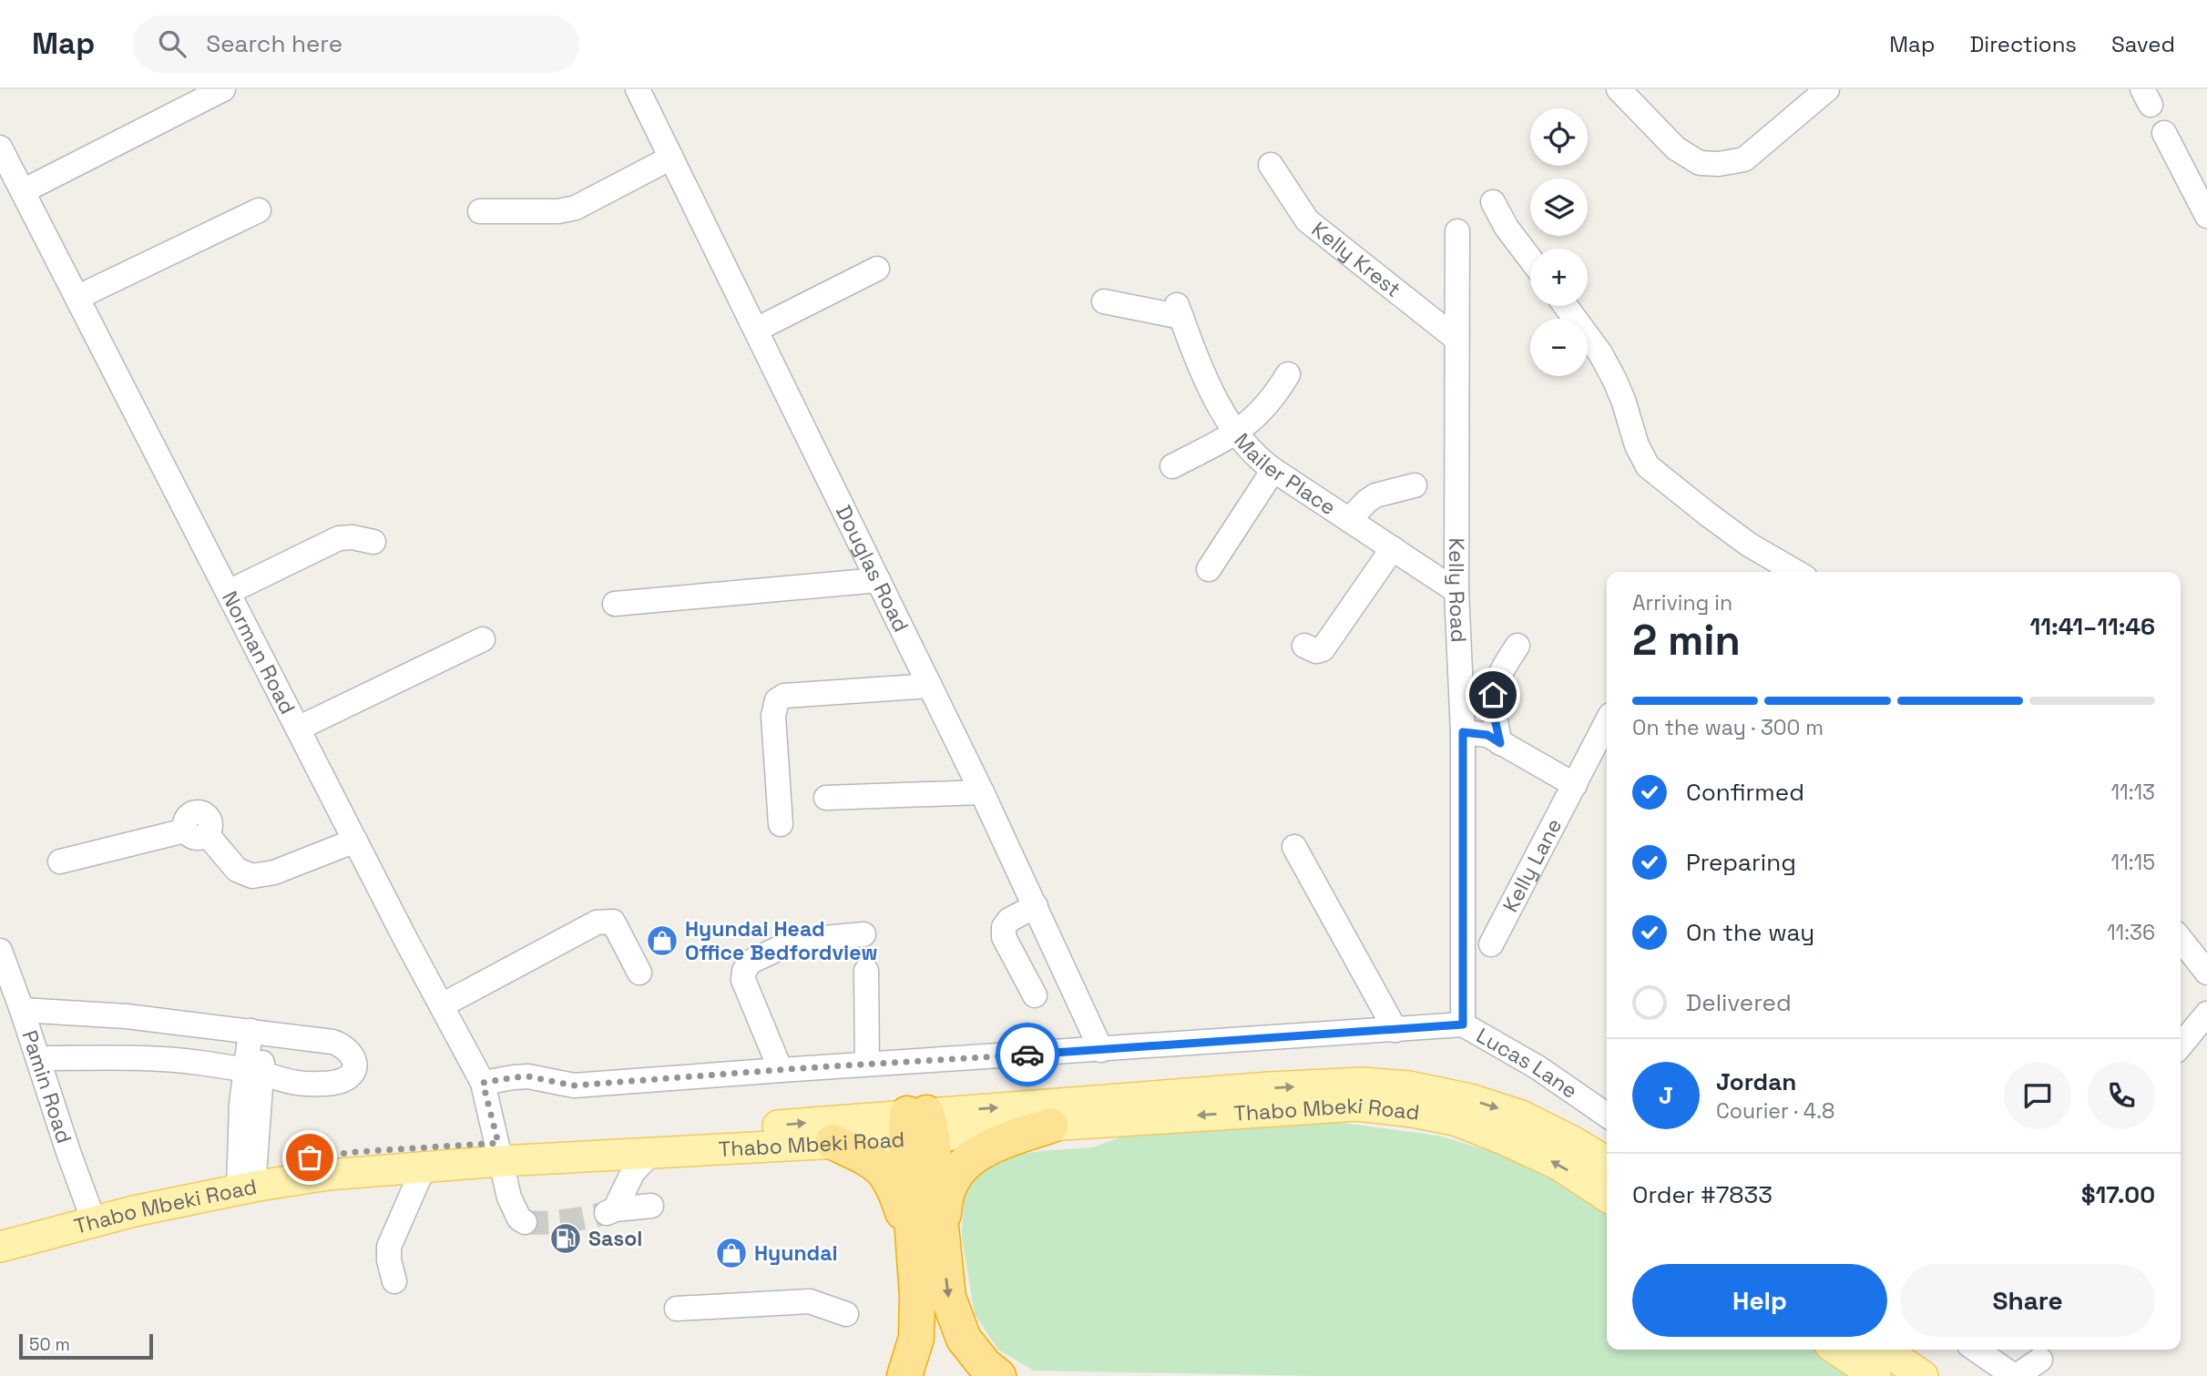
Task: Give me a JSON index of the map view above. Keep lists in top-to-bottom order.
{
  "streets": {
    "main road": ["Thabo Mbeki Road"],
    "street": [
      "Kelly Krest",
      "Mailer Place",
      "Douglas Road",
      "Kelly Road",
      "Norman Road",
      "Kelly Lane",
      "Lucas Lane",
      "Pamin Road"
    ]
  },
  "crossings": [
    ["Kelly Krest", "Kelly Road"],
    ["Mailer Place", "Kelly Road"],
    ["Douglas Road", "Lucas Lane"],
    ["Kelly Road", "Lucas Lane"],
    ["Norman Road", "Lucas Lane"],
    ["Norman Road", "Thabo Mbeki Road"],
    ["Pamin Road", "Thabo Mbeki Road"]
  ],
  "places": {
    "shop": ["Hyundai Head Office Bedfordview", "Hyundai"],
    "fuel station": ["Sasol"]
  },
  "scale_bar": "50 m",
  "page": {
    "header": "Map",
    "search": "Search here",
    "nav": ["Map", "Directions", "Saved"],
    "map_buttons": ["+", "−"],
    "heading": ["2 min", "Arriving in", "11:41–11:46"],
    "panel": [
      "Jordan",
      "Courier · 4.8",
      "Order #7833",
      "$17.00"
    ],
    "bar": "On the way · 300 m",
    "list": [
      ["Confirmed", "11:13"],
      ["Preparing", "11:15"],
      ["On the way", "11:36"],
      "Delivered"
    ],
    "round": "J",
    "buttons": ["Help", "Share"],
    "scale": "50 m"
  }
}
